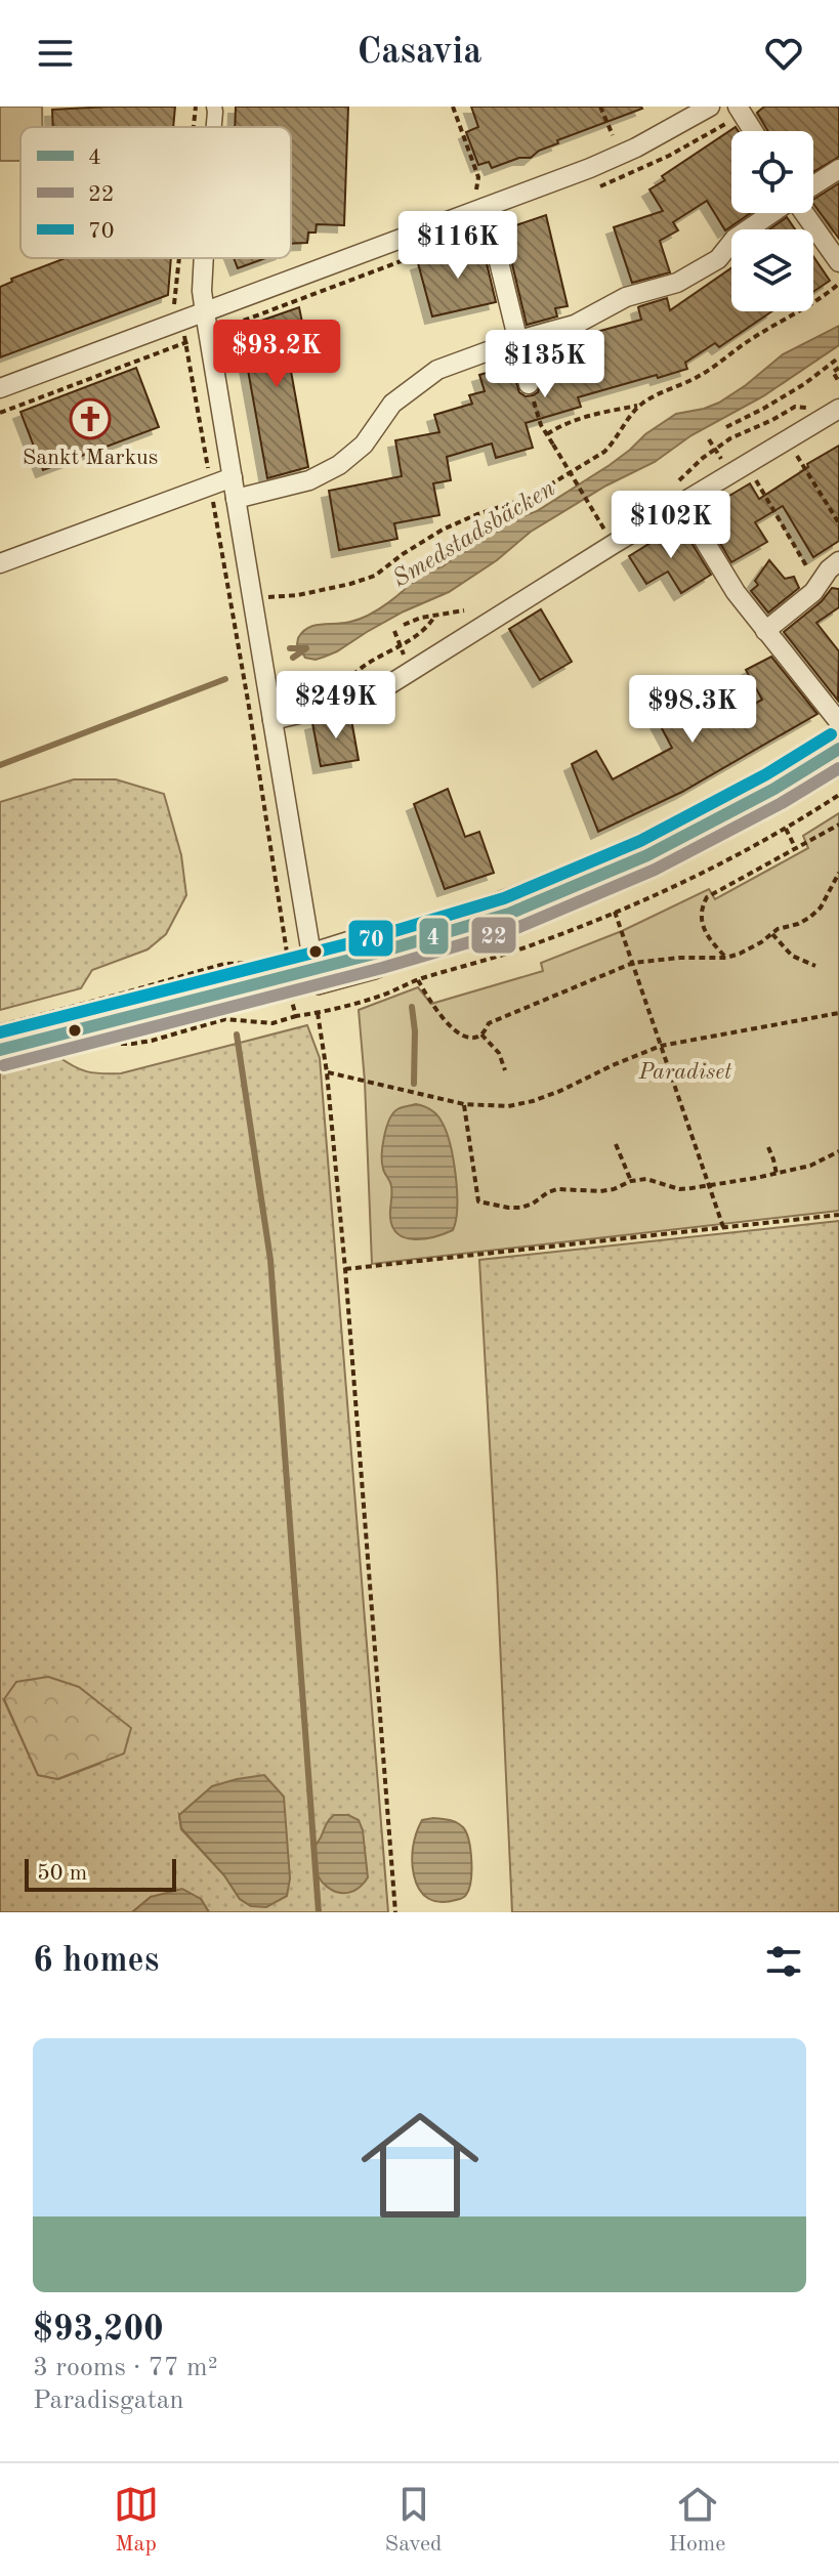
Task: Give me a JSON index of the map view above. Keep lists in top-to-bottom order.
{
  "water": ["Smedstadsbäcken"],
  "parks": ["Paradiset"],
  "places": {
    "church": ["Sankt Markus"]
  },
  "lines": ["transit line 70", "transit line 4", "transit line 22"],
  "legend": ["4", "22", "70"],
  "scale_bar": "50 m",
  "page": {
    "header": "Casavia",
    "price": [
      "$116K",
      "$93.2K",
      "$135K",
      "$102K",
      "$249K",
      "$98.3K"
    ],
    "scale": "50 m",
    "heading": "6 homes",
    "list": [
      {
        "name": "$93,200",
        "note": "3 rooms · 77 m² · Paradisgatan"
      }
    ],
    "tabs": ["Map", "Saved", "Home"]
  }
}
